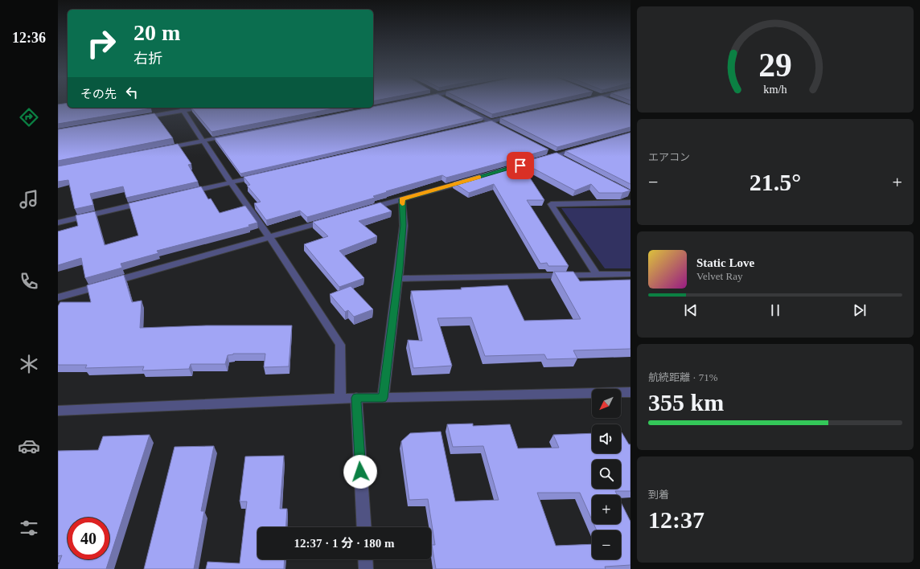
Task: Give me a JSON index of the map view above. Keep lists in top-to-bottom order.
{
  "north": "bottom left",
  "page": {
    "tabs": "12:36",
    "turn": ["20 m", "右折"],
    "then": "その先",
    "tile": [
      "エアコン",
      ["航続距離 · 71%", "355 km"],
      ["到着", "12:37"]
    ],
    "heat": ["−", "21.5°", "+"],
    "song": ["Static Love", "Velvet Ray"],
    "map_buttons": ["+", "−"],
    "limit": "40",
    "trip": "12:37 · 1 分 · 180 m",
    "gauge": ["29", "km/h"]
  }
}
